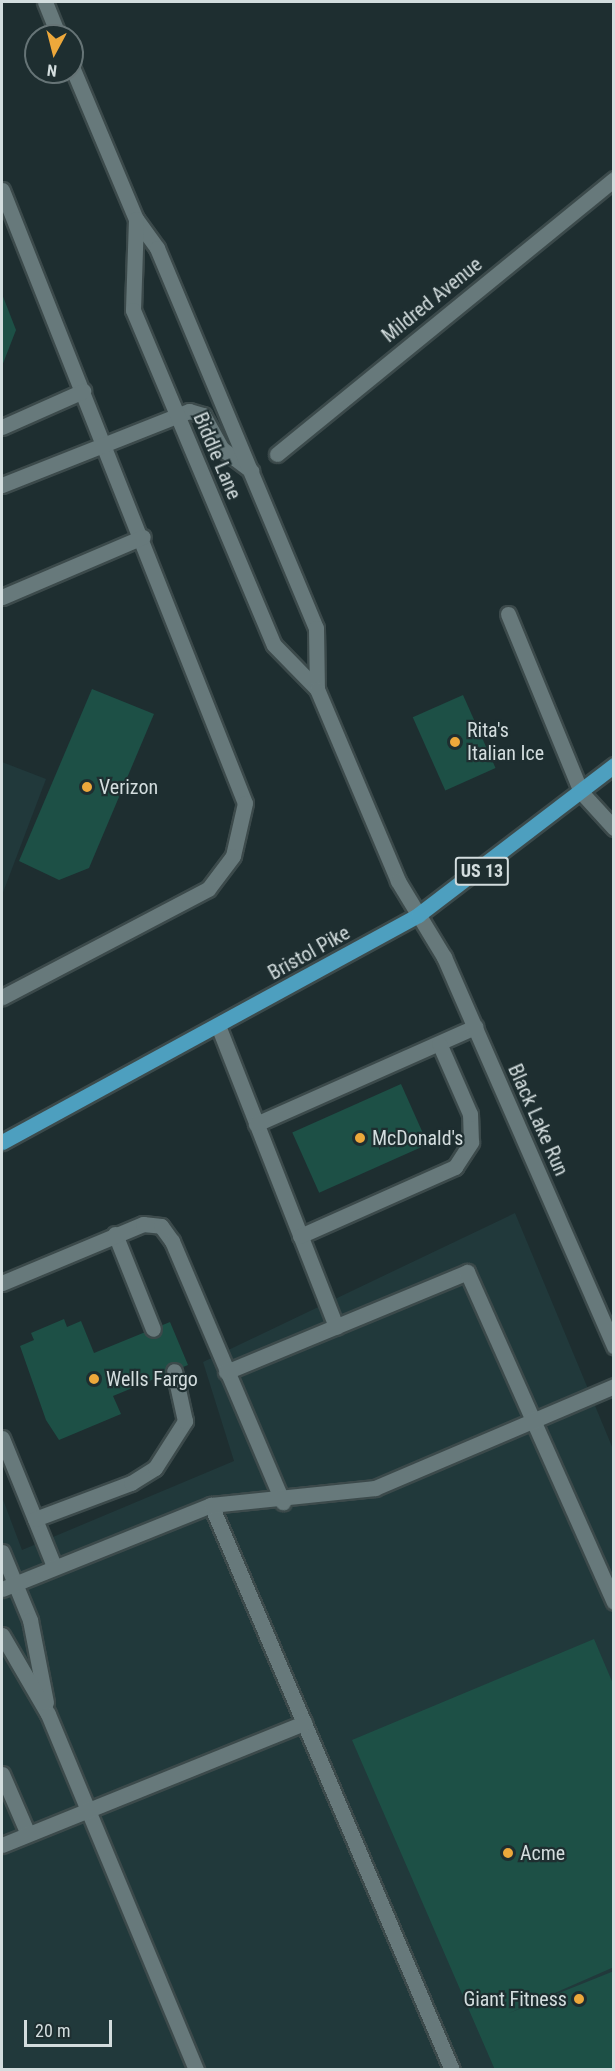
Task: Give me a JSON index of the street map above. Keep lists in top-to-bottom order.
{
  "streets": {
    "main road": ["US 13", "Bristol Pike"],
    "street": ["Mildred Avenue", "Biddle Lane", "Black Lake Run"]
  },
  "crossings": [
    ["Biddle Lane", "Bristol Pike"],
    ["Biddle Lane", "Black Lake Run"],
    ["Bristol Pike", "Black Lake Run"]
  ],
  "places": [
    "Rita's Italian Ice",
    "Verizon",
    "McDonald's",
    "Wells Fargo",
    "Acme",
    "Giant Fitness"
  ],
  "scale_bar": "20 m",
  "north": "bottom"
}
